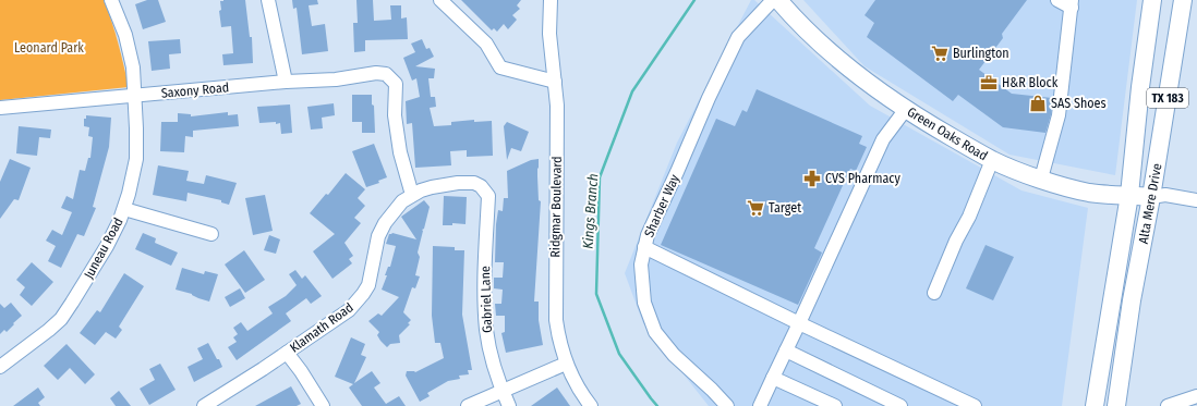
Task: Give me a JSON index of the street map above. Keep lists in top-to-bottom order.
{
  "streets": {
    "main road": ["TX 183", "Green Oaks Road", "Alta Mere Drive"],
    "street": [
      "Saxony Road",
      "Sharber Way",
      "Ridgmar Boulevard",
      "Juneau Road",
      "Gabriel Lane",
      "Klamath Road"
    ]
  },
  "crossings": [
    ["Saxony Road", "Juneau Road"],
    ["Saxony Road", "Klamath Road"],
    ["Green Oaks Road", "Alta Mere Drive"],
    ["Gabriel Lane", "Klamath Road"]
  ],
  "water": ["Kings Branch"],
  "parks": ["Leonard Park"],
  "places": {
    "supermarket": ["Burlington", "Target"],
    "office": ["H&R Block"],
    "shop": ["SAS Shoes"],
    "pharmacy": ["CVS Pharmacy"]
  }
}
